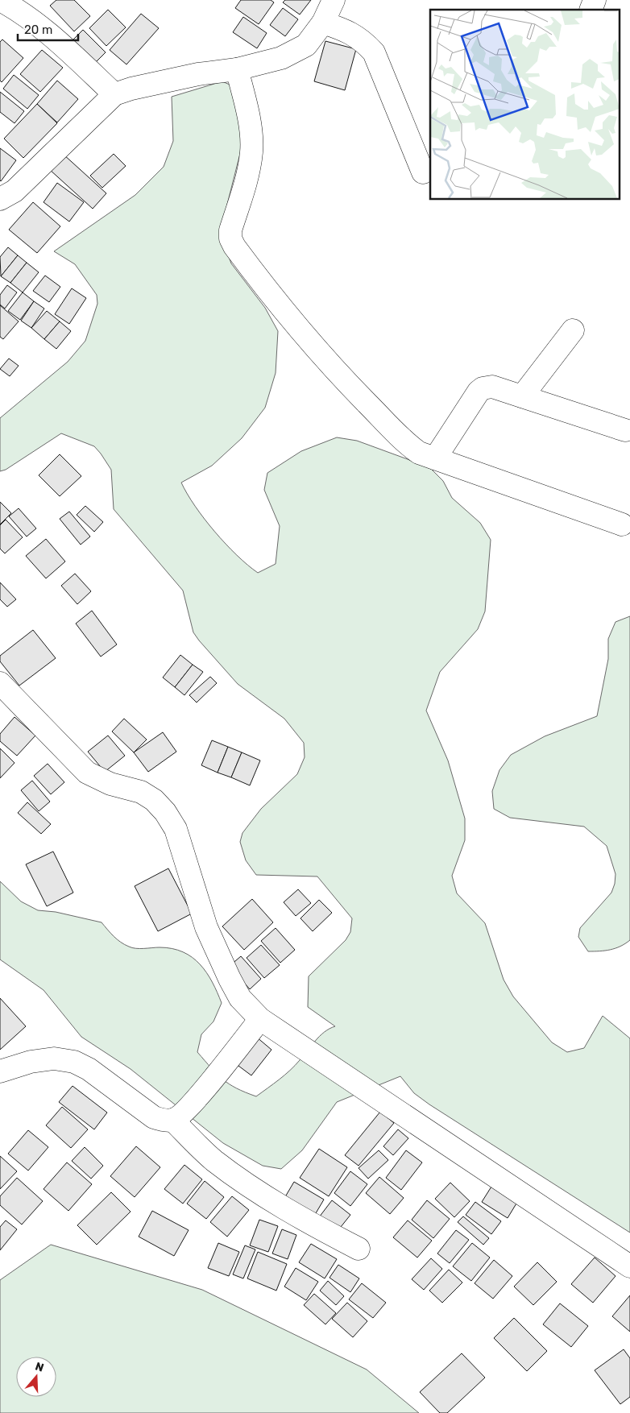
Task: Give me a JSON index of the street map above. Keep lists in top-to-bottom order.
{
  "scale_bar": "20 m",
  "north": "top"
}
